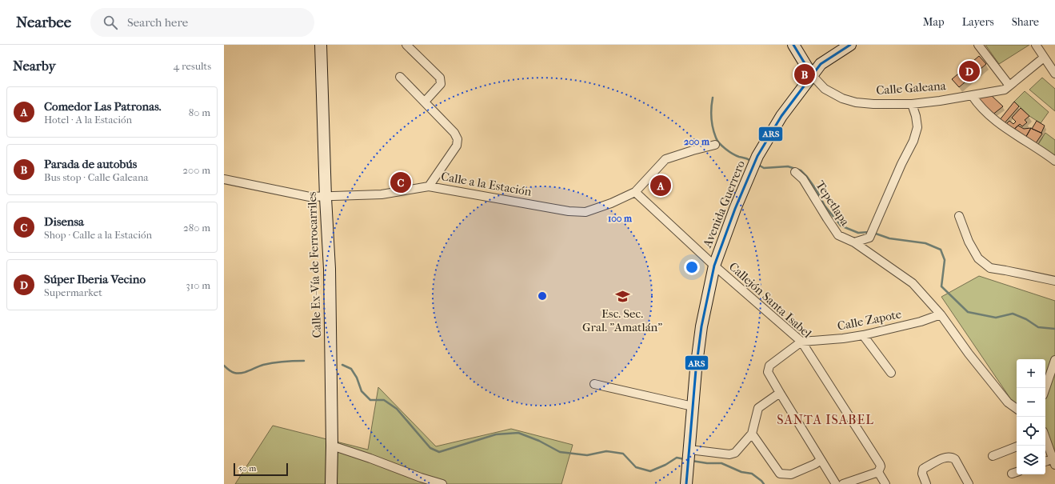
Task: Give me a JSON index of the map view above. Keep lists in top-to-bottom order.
{
  "streets": {
    "main road": ["Calle Galeana", "Avenida Guerrero", "Calle Ex-Vía de Ferrocarriles"],
    "street": [
      "Calle a la Estación",
      "Tepetlapa",
      "Callejón Santa Isabel",
      "Calle Zapote"
    ]
  },
  "crossings": [
    ["Calle Galeana", "Avenida Guerrero"],
    ["Calle a la Estación", "Calle Ex-Vía de Ferrocarriles"],
    ["Tepetlapa", "Calle Zapote"],
    ["Avenida Guerrero", "Callejón Santa Isabel"],
    ["Callejón Santa Isabel", "Calle Zapote"]
  ],
  "districts": ["SANTA ISABEL"],
  "places": {
    "school or university": ["Esc. Sec. Gral. \"Amatlán\""]
  },
  "lines": ["transit line ARS"],
  "scale_bar": "50 m",
  "page": {
    "header": "Nearbee",
    "search": "Search here",
    "nav": ["Map", "Layers", "Share"],
    "heading": ["Nearby", "4 results"],
    "pins": [
      "D",
      "B",
      "C",
      "A"
    ],
    "list": [
      {
        "mark": "A",
        "name": "Comedor Las Patronas.",
        "note": "Hotel · A la Estación",
        "value": "80 m"
      },
      {
        "mark": "B",
        "name": "Parada de autobús",
        "note": "Bus stop · Calle Galeana",
        "value": "200 m"
      },
      {
        "mark": "C",
        "name": "Disensa",
        "note": "Shop · Calle a la Estación",
        "value": "280 m"
      },
      {
        "mark": "D",
        "name": "Súper Iberia Vecino",
        "note": "Supermarket",
        "value": "310 m"
      }
    ],
    "map_buttons": ["+", "−"],
    "scale": "50 m"
  },
  "rings": ["200 m", "100 m"]
}
